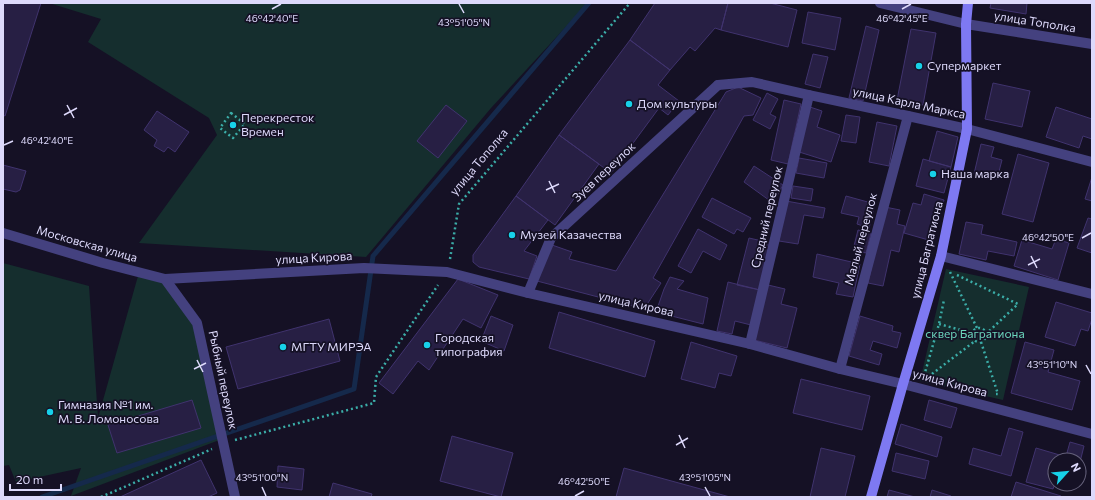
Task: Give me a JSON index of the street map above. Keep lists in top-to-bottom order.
{
  "streets": {
    "main road": ["улица Багратиона"],
    "street": [
      "улица Тополка",
      "улица Карла Маркса",
      "Зуев переулок",
      "Средний переулок",
      "Малый переулок",
      "Московская улица",
      "улица Кирова",
      "Рыбный переулок"
    ]
  },
  "crossings": [
    ["улица Тополка", "улица Багратиона"],
    ["улица Тополка", "улица Кирова"],
    ["улица Карла Маркса", "Зуев переулок"],
    ["улица Карла Маркса", "Средний переулок"],
    ["улица Карла Маркса", "Малый переулок"],
    ["улица Карла Маркса", "улица Багратиона"],
    ["Зуев переулок", "улица Кирова"],
    ["Средний переулок", "улица Кирова"],
    ["Малый переулок", "улица Кирова"],
    ["Московская улица", "улица Кирова"],
    ["Московская улица", "Рыбный переулок"],
    ["улица Багратиона", "улица Кирова"],
    ["улица Кирова", "Рыбный переулок"]
  ],
  "parks": ["сквер Багратиона"],
  "places": [
    "Супермаркет",
    "Дом культуры",
    "Перекресток Времен",
    "Наша марка",
    "Музей Казачества",
    "Городская типография",
    "МГТУ МИРЭА",
    "Гимназия №1 им. М. В. Ломоносова"
  ],
  "scale_bar": "20 m",
  "north": "top right",
  "coordinates": [
    "46°42'40\"E",
    "46°42'45\"E",
    "43°51'05\"N",
    "46°42'50\"E",
    "43°51'10\"N",
    "43°51'00\"N"
  ]
}
